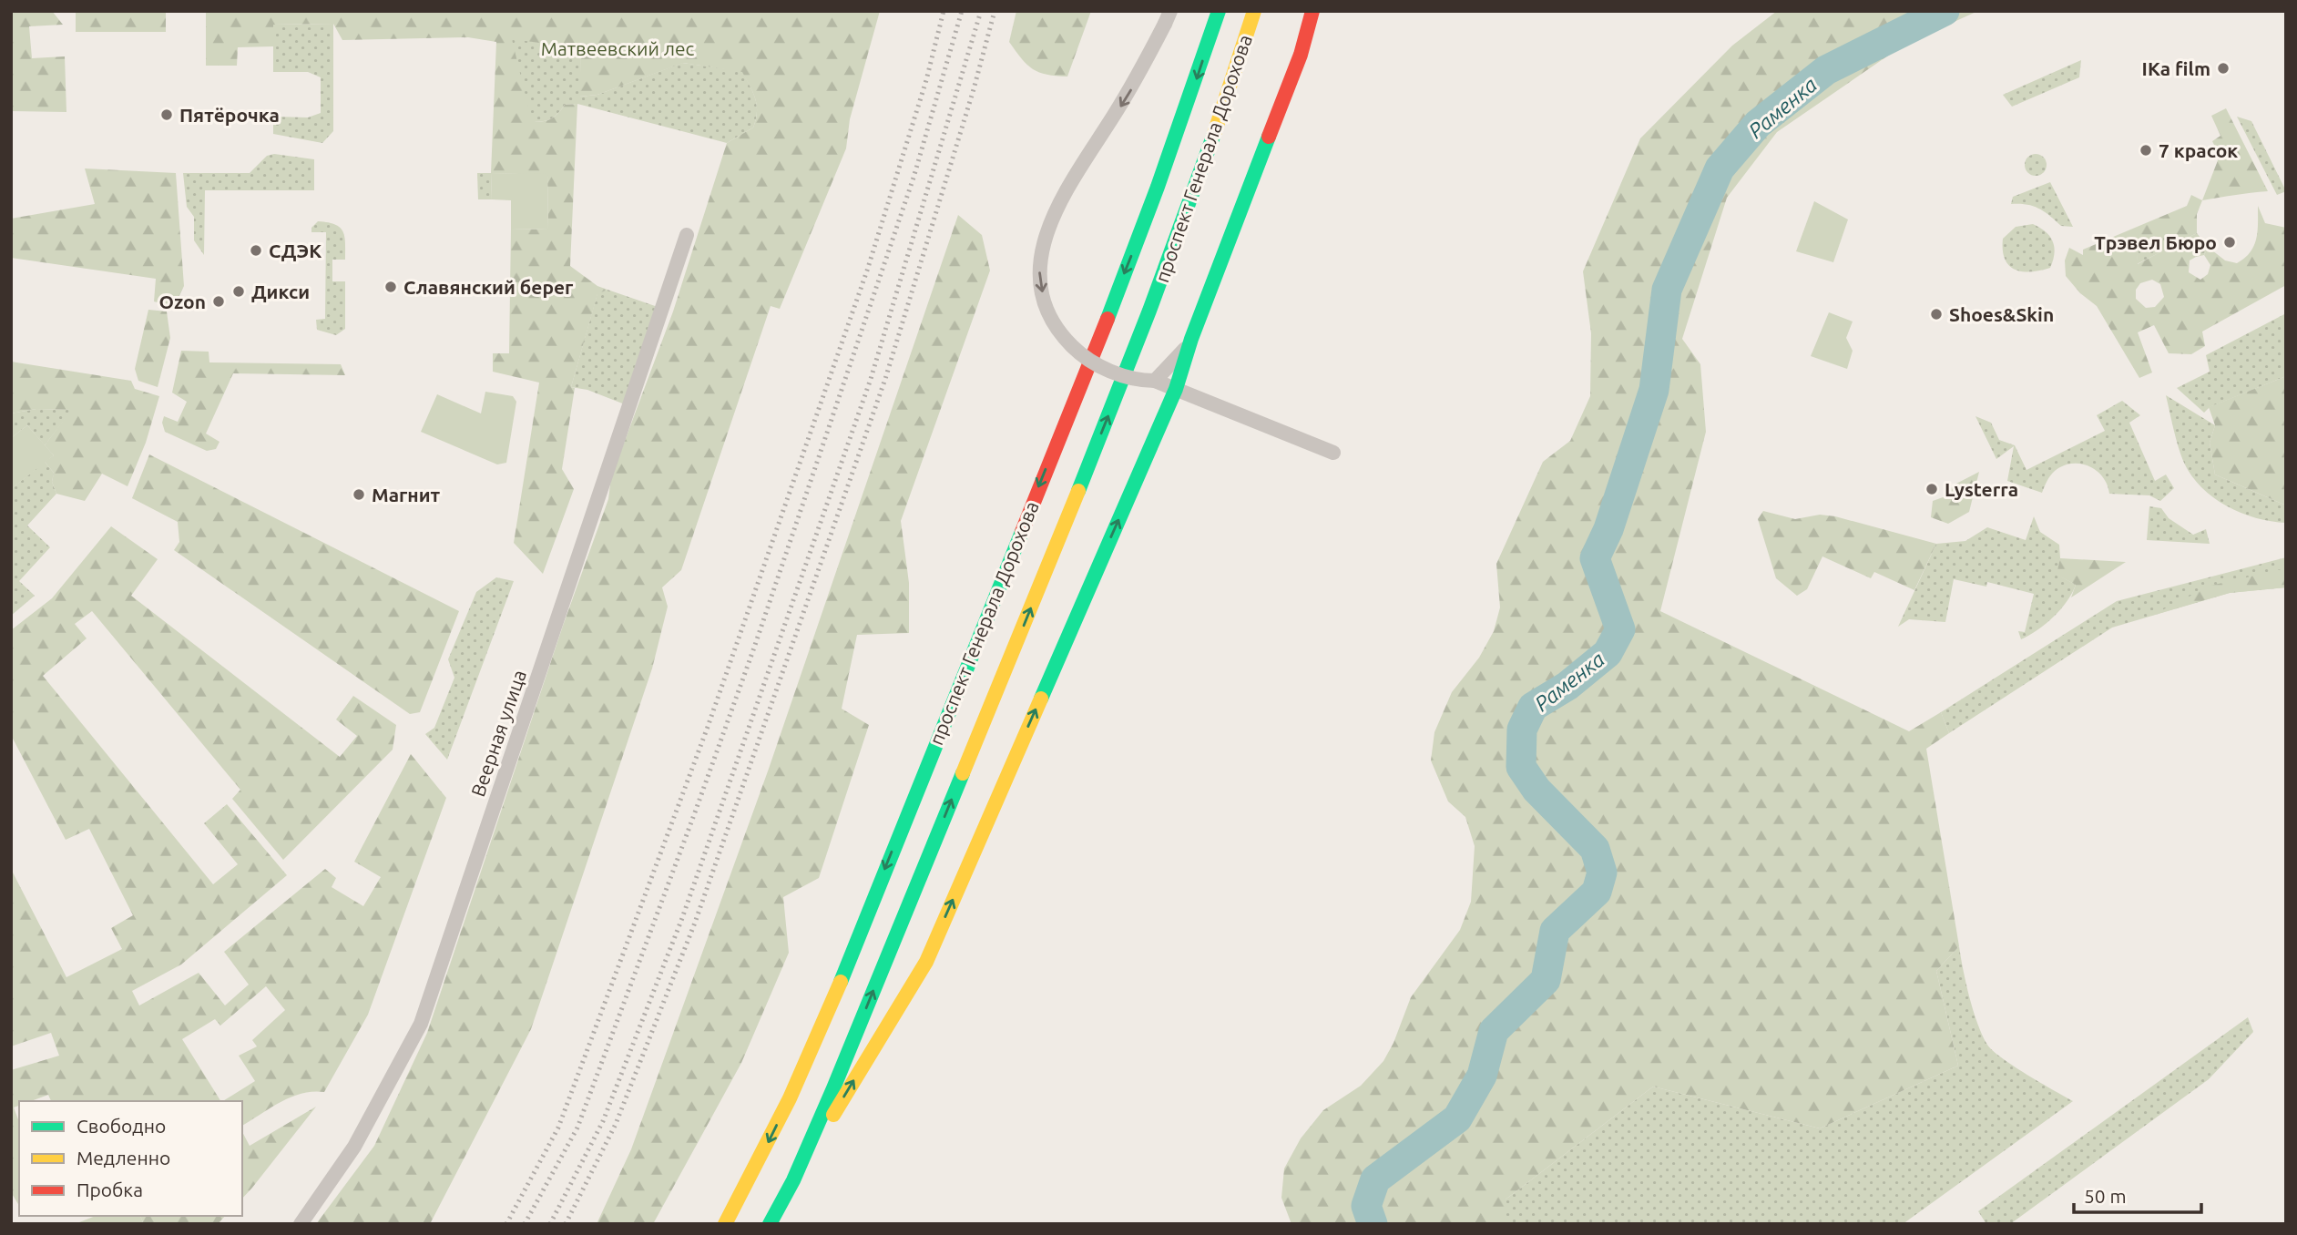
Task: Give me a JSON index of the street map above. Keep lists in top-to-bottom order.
{
  "streets": {
    "main road": ["проспект Генерала Дорохова"],
    "street": ["Веерная улица"]
  },
  "water": ["Раменка"],
  "parks": ["Матвеевский лес"],
  "places": [
    "IKa film",
    "Пятёрочка",
    "7 красок",
    "Трэвел Бюро",
    "СДЭК",
    "Славянский берег",
    "Дикси",
    "Ozon",
    "Shoes&Skin",
    "Lysterra",
    "Магнит"
  ],
  "legend": ["Свободно", "Медленно", "Пробка"],
  "scale_bar": "50 m"
}
